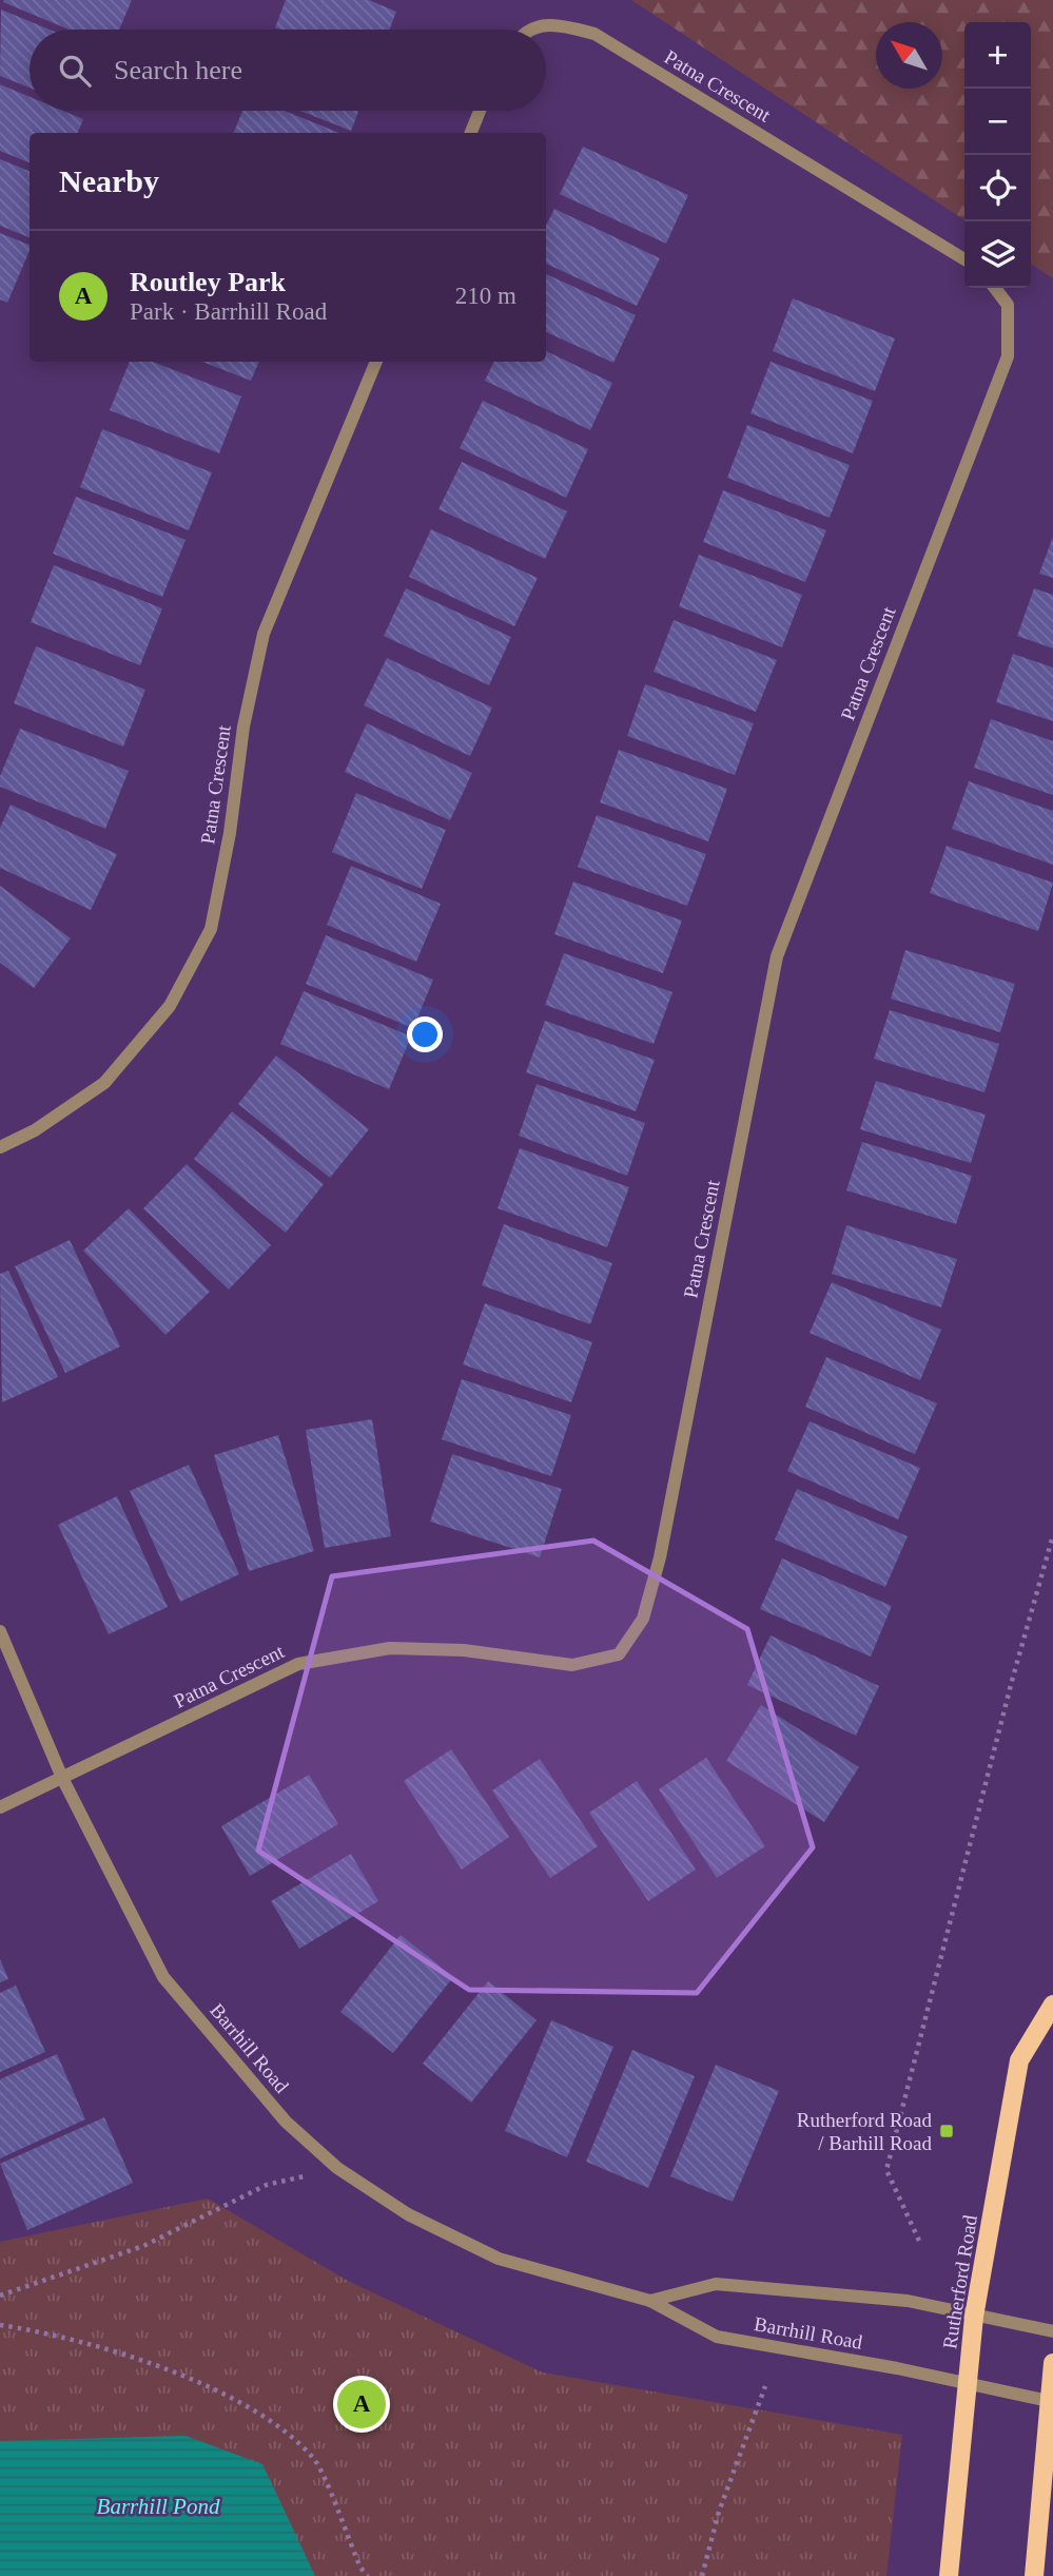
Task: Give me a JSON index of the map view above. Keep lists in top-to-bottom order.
{
  "streets": {
    "main road": ["Rutherford Road"],
    "street": ["Patna Crescent", "Barrhill Road"]
  },
  "crossings": [
    ["Patna Crescent", "Barrhill Road"],
    ["Barrhill Road", "Rutherford Road"]
  ],
  "water": ["Barrhill Pond"],
  "places": {
    "transit": ["Rutherford Road / Barhill Road"]
  },
  "north": "top left",
  "page": {
    "map_buttons": ["+", "−"],
    "search": "Search here",
    "heading": "Nearby",
    "list": [
      {
        "mark": "A",
        "name": "Routley Park",
        "note": "Park · Barrhill Road",
        "value": "210 m"
      }
    ],
    "pins": "A"
  }
}
